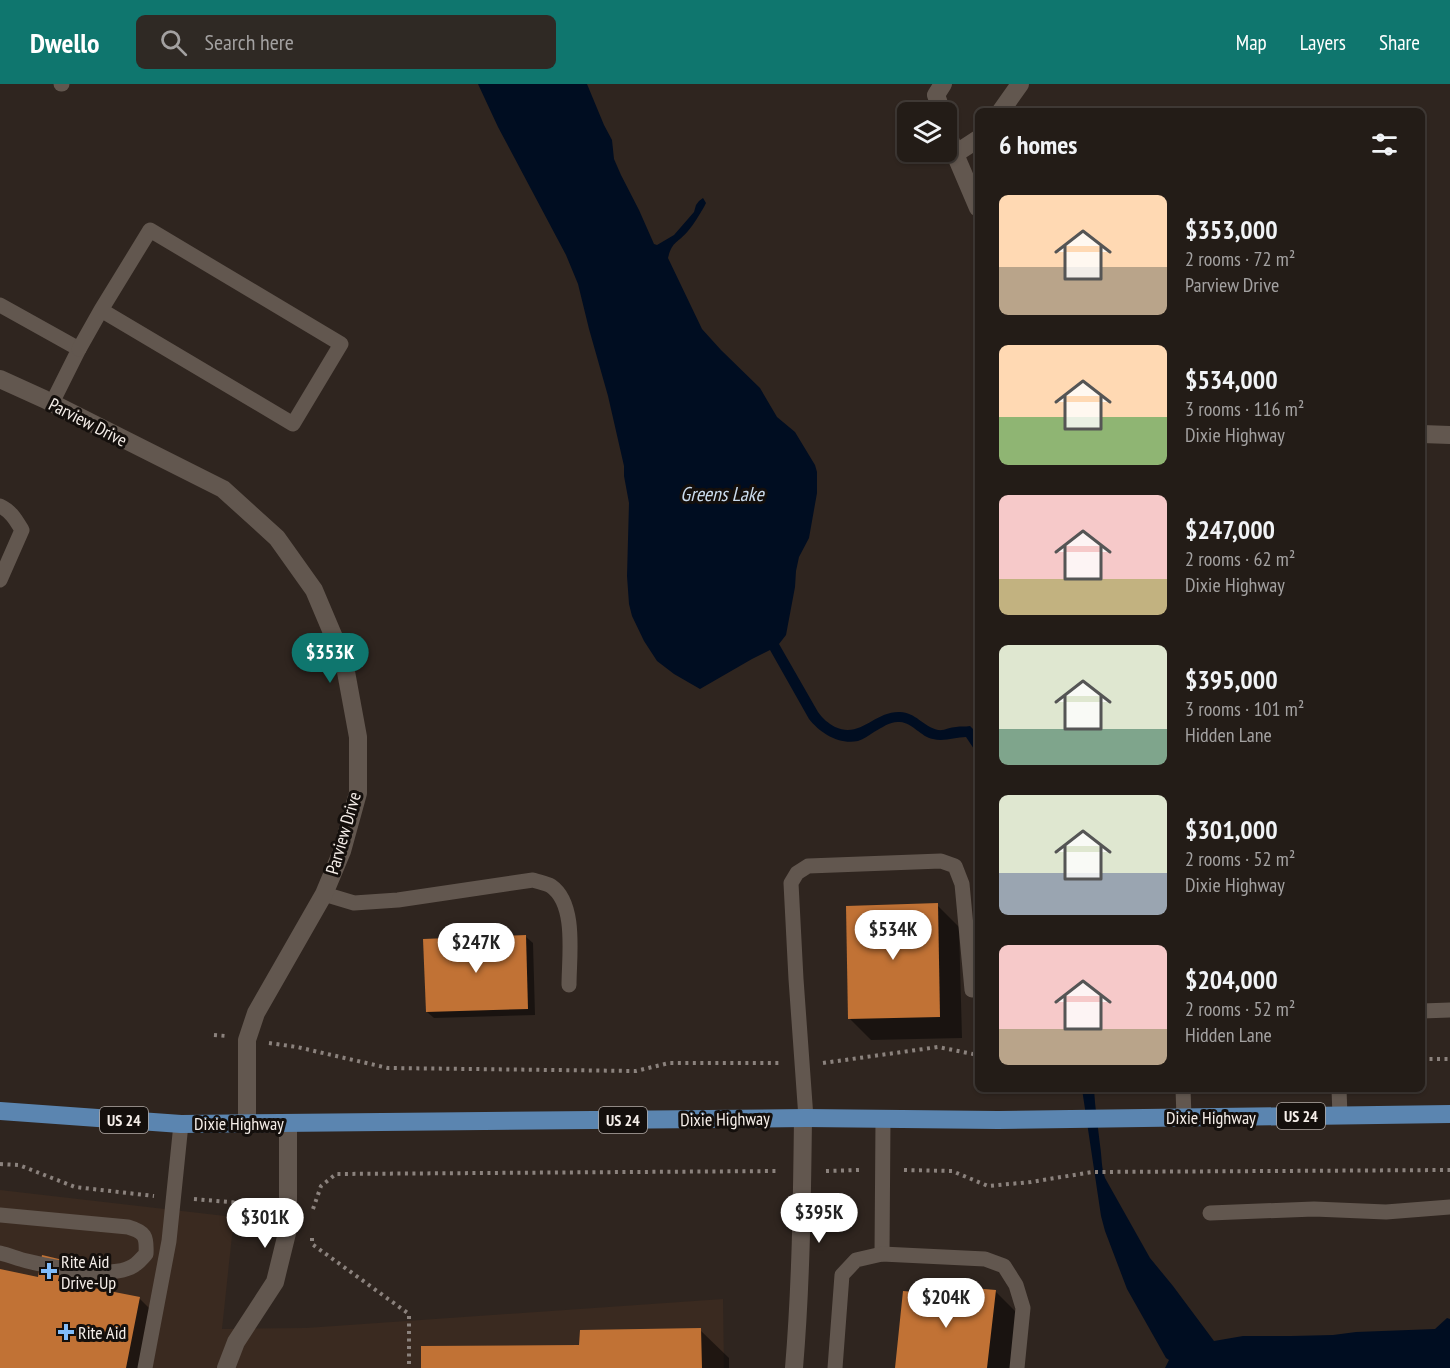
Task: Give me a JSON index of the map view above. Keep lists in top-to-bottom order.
{
  "streets": {
    "main road": ["US 24", "Dixie Highway"],
    "street": ["Parview Drive"]
  },
  "crossings": [
    ["Parview Drive", "Dixie Highway"]
  ],
  "water": ["Greens Lake"],
  "places": {
    "health": ["Rite Aid Drive-Up", "Rite Aid"]
  },
  "page": {
    "header": "Dwello",
    "search": "Search here",
    "nav": ["Map", "Layers", "Share"],
    "heading": "6 homes",
    "list": [
      {
        "name": "$353,000",
        "note": "2 rooms · 72 m² · Parview Drive"
      },
      {
        "name": "$534,000",
        "note": "3 rooms · 116 m² · Dixie Highway"
      },
      {
        "name": "$247,000",
        "note": "2 rooms · 62 m² · Dixie Highway"
      },
      {
        "name": "$395,000",
        "note": "3 rooms · 101 m² · Hidden Lane"
      },
      {
        "name": "$301,000",
        "note": "2 rooms · 52 m² · Dixie Highway"
      },
      {
        "name": "$204,000",
        "note": "2 rooms · 52 m² · Hidden Lane"
      }
    ],
    "price": [
      "$353K",
      "$534K",
      "$247K",
      "$395K",
      "$301K",
      "$204K"
    ]
  }
}
